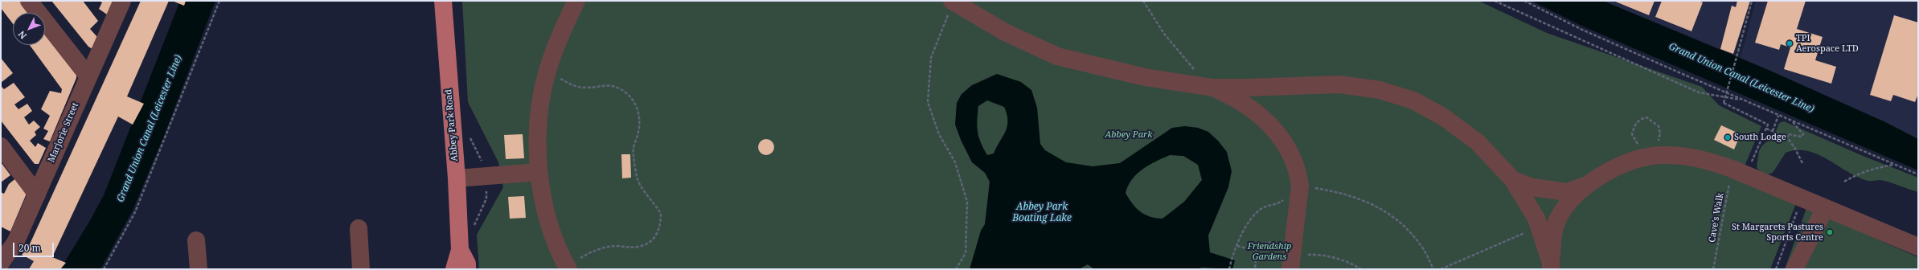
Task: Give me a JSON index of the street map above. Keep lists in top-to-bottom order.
{
  "streets": {
    "main road": ["Abbey Park Road"],
    "street": ["Marjorie Street"],
    "path": ["Cave's Walk"]
  },
  "water": ["Grand Union Canal (Leicester Line)", "Abbey Park Boating Lake"],
  "parks": ["Abbey Park", "Friendship Gardens"],
  "places": ["TPI Aerospace LTD", "South Lodge", "St Margarets Pastures Sports Centre"],
  "scale_bar": "20 m",
  "north": "bottom left"
}
